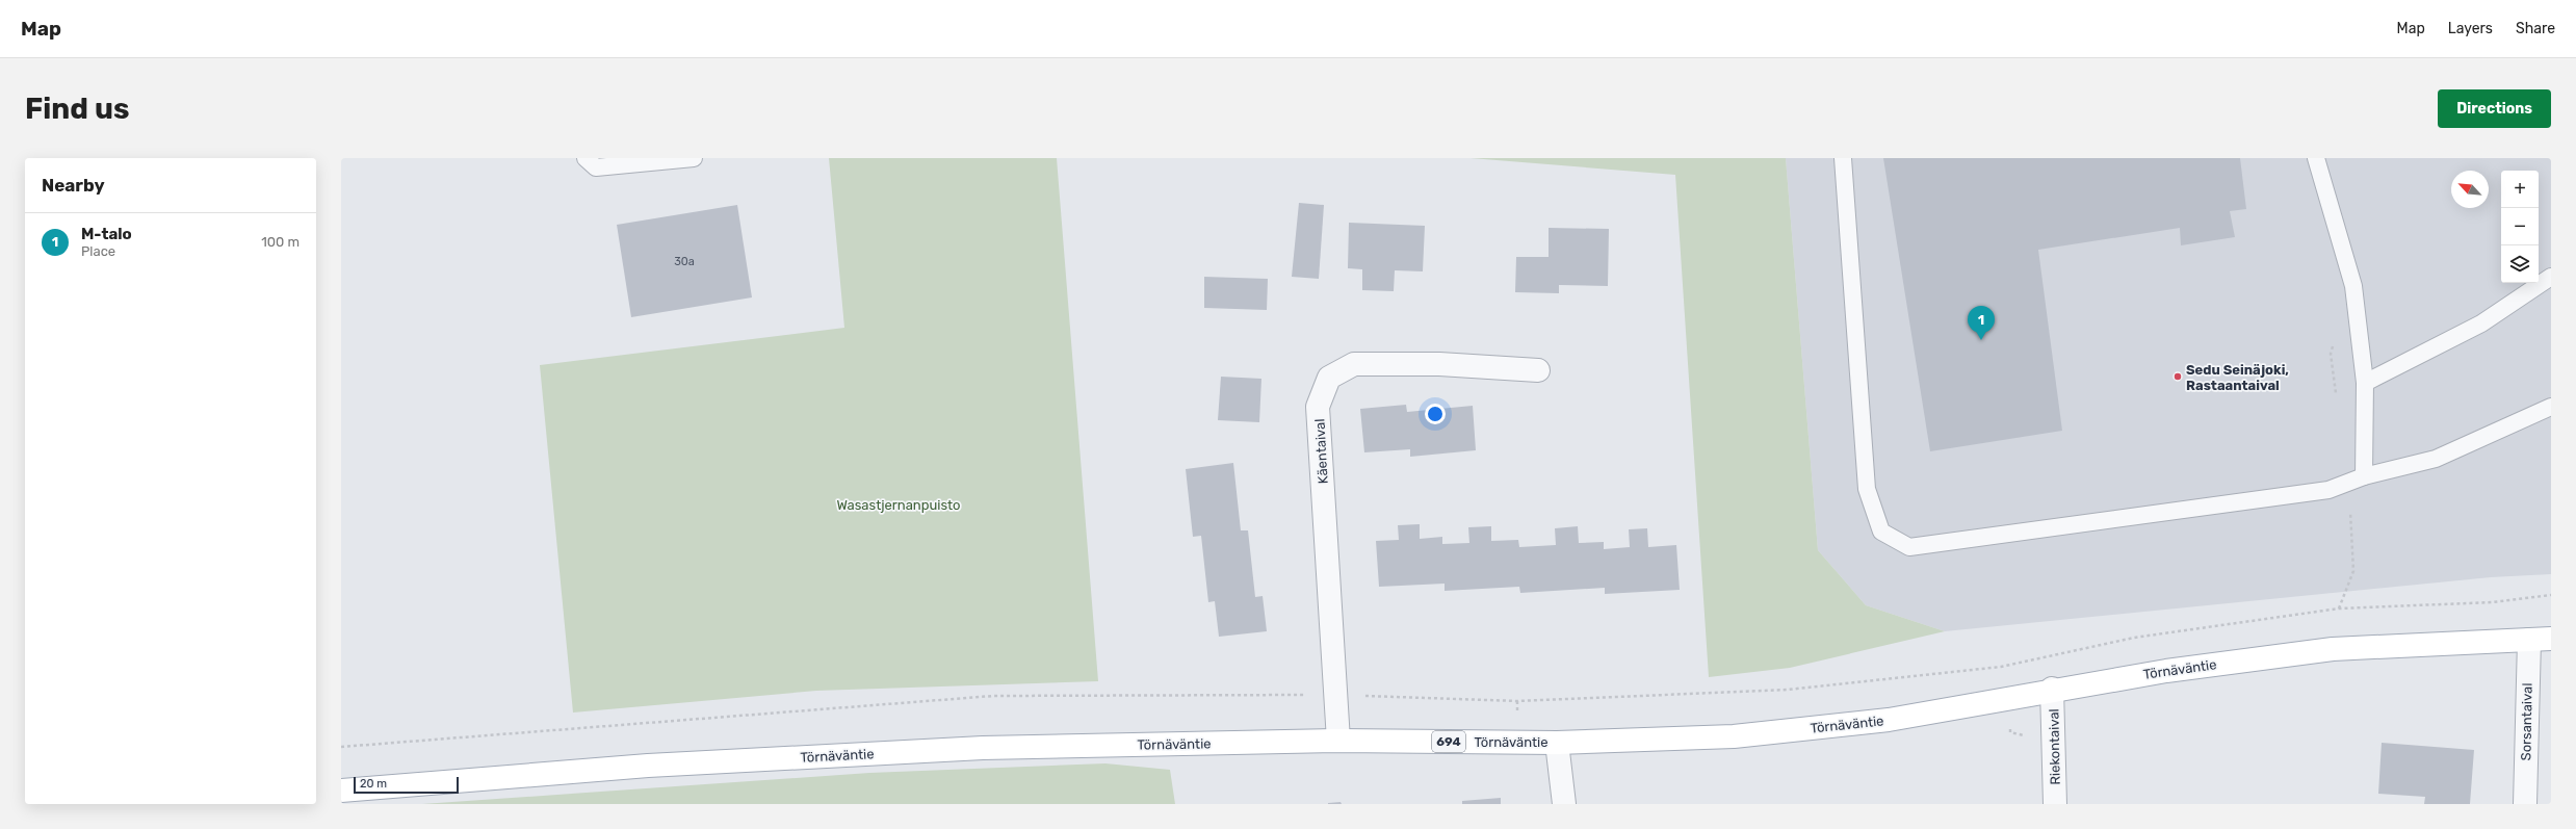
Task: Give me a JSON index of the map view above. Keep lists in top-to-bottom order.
{
  "streets": {
    "main road": ["Törnäväntie", "694"],
    "street": ["Käentaival", "Sorsantaival", "Riekontaival"]
  },
  "crossings": [
    ["Käentaival", "Törnäväntie"],
    ["Törnäväntie", "Sorsantaival"],
    ["Törnäväntie", "Riekontaival"]
  ],
  "parks": ["Wasastjernanpuisto"],
  "places": ["Sedu Seinäjoki, Rastaantaival"],
  "house_numbers": ["30a"],
  "scale_bar": "20 m",
  "north": "top left",
  "page": {
    "header": "Map",
    "nav": ["Map", "Layers", "Share"],
    "buttons": "Directions",
    "title": "Find us",
    "heading": "Nearby",
    "map_buttons": ["+", "−"],
    "list": [
      {
        "mark": "1",
        "name": "M-talo",
        "note": "Place",
        "value": "100 m"
      }
    ],
    "pins": "1",
    "scale": "20 m"
  }
}
